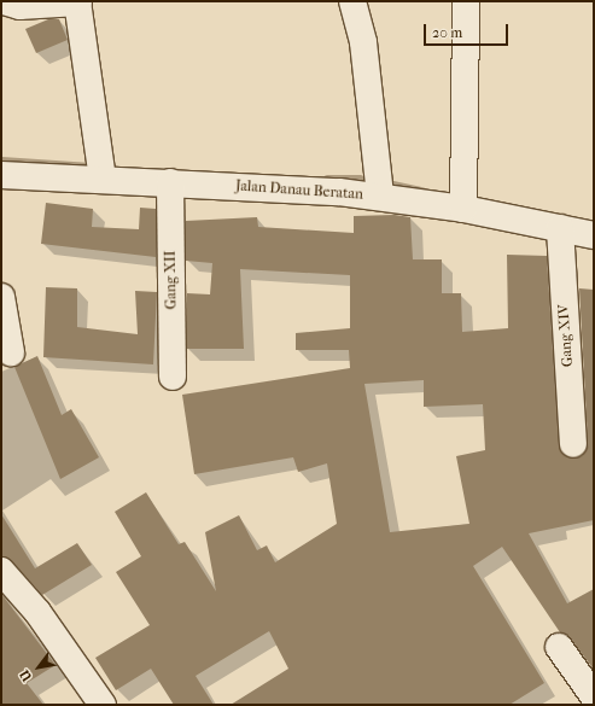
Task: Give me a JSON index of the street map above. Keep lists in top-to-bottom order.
{
  "streets": {
    "street": ["Jalan Danau Beratan", "Gang XII", "Gang XIV"]
  },
  "crossings": [
    ["Jalan Danau Beratan", "Gang XII"],
    ["Jalan Danau Beratan", "Gang XIV"]
  ],
  "scale_bar": "20 m",
  "north": "bottom left"
}
